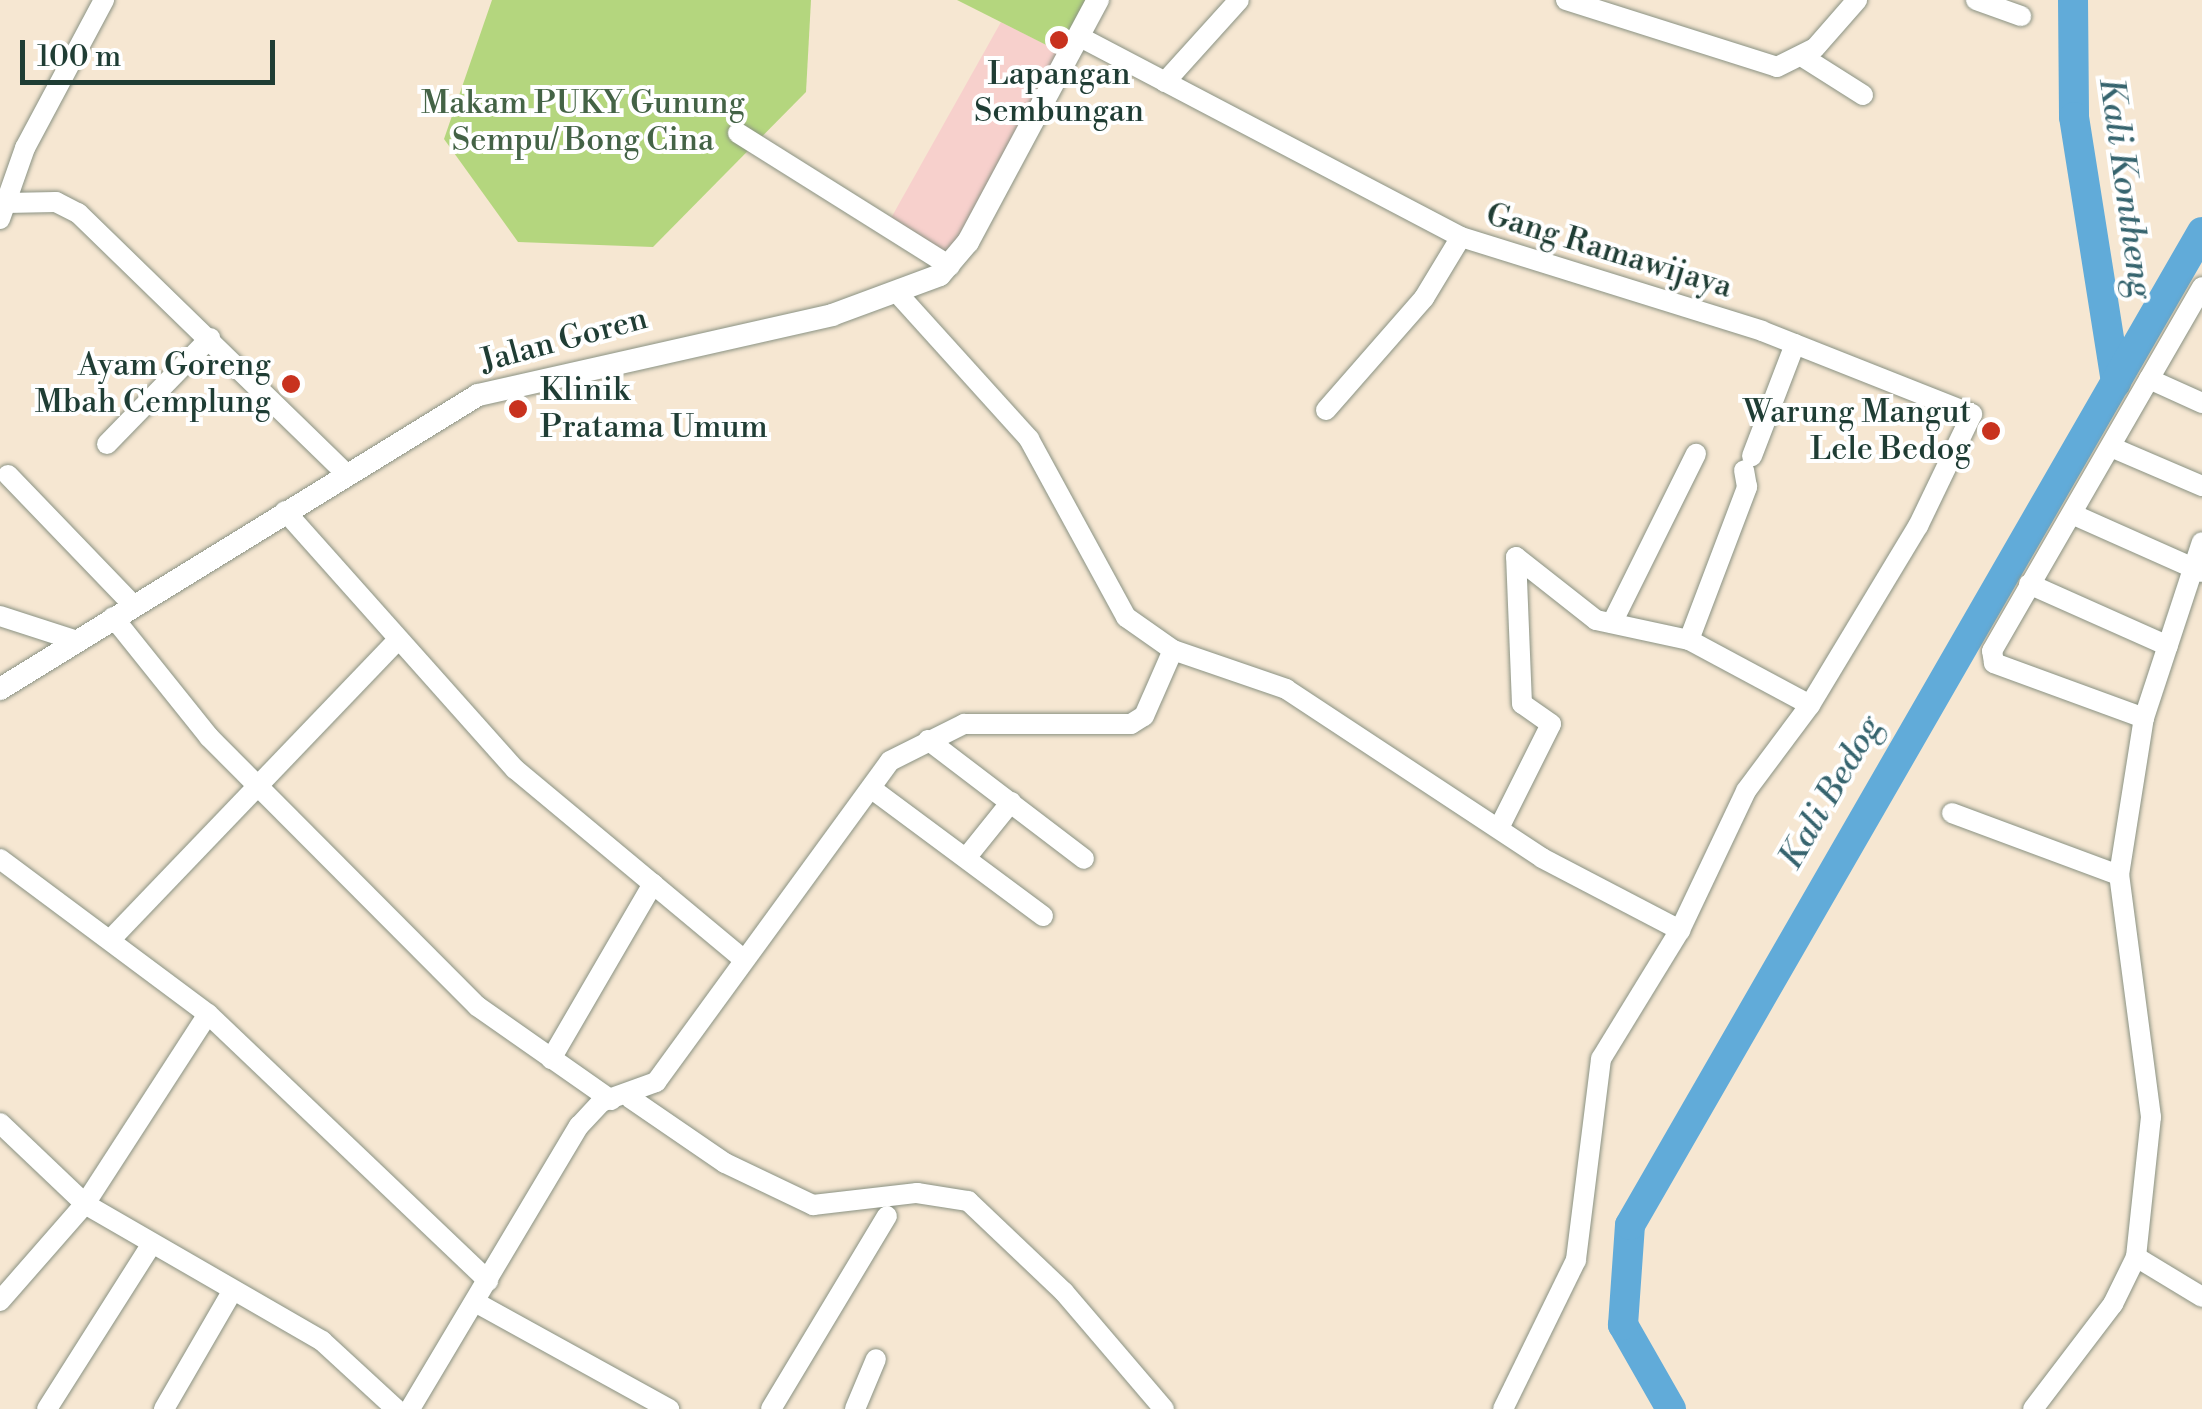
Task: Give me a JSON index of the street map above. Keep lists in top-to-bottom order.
{
  "streets": {
    "street": ["Gang Ramawijaya", "Jalan Goren"]
  },
  "crossings": [
    ["Gang Ramawijaya", "Jalan Goren"]
  ],
  "water": ["Kali Kontheng", "Kali Bedog"],
  "parks": ["Makam PUKY Gunung Sempu/ Bong Cina"],
  "places": [
    "Lapangan Sembungan",
    "Ayam Goreng Mbah Cemplung",
    "Klinik Pratama Umum",
    "Warung Mangut Lele Bedog"
  ],
  "scale_bar": "100 m"
}
